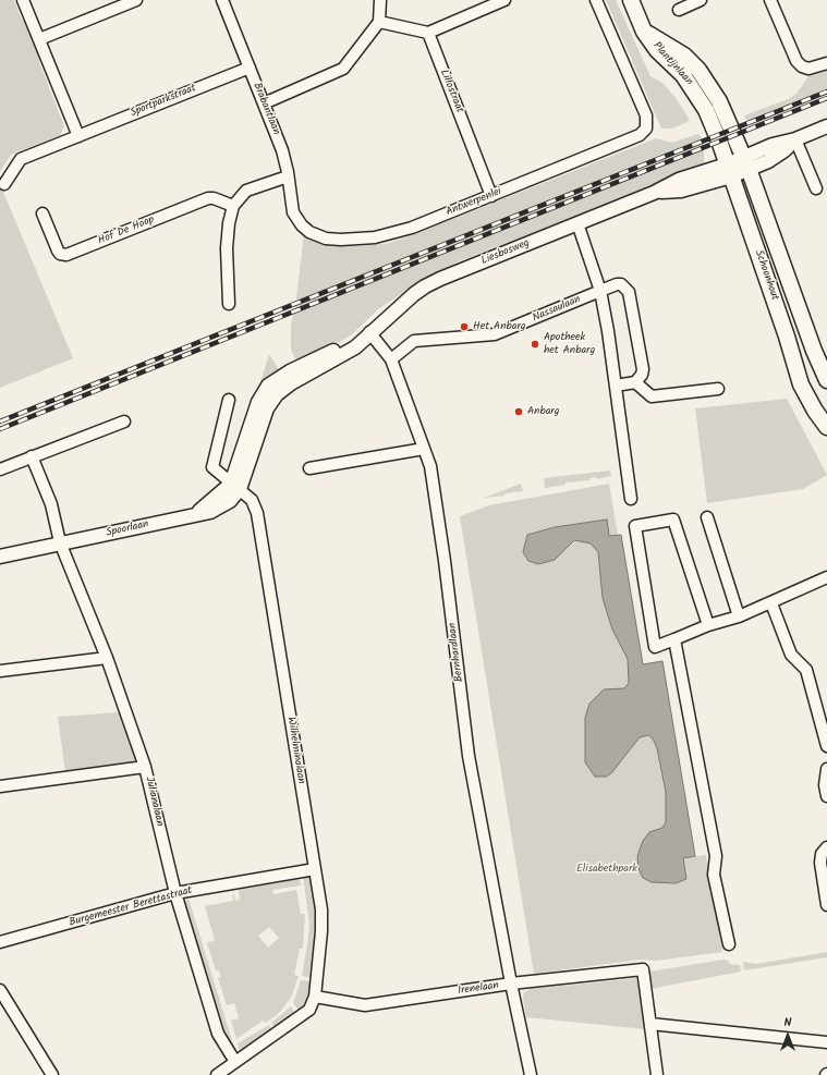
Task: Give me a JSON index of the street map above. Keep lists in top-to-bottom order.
{
  "streets": {
    "main road": ["Plantijnlaan", "Schoonhout"],
    "street": [
      "Lillostraat",
      "Sportparkstraat",
      "Brabantlaan",
      "Antwerpenlei",
      "Hof De Hoop",
      "Liesbosweg",
      "Nassaulaan",
      "Spoorlaan",
      "Bernhardlaan",
      "Wilhelminalaan",
      "Julianalaan",
      "Burgemeester Berettastraat",
      "Irenelaan"
    ]
  },
  "crossings": [
    ["Plantijnlaan", "Schoonhout"],
    ["Lillostraat", "Antwerpenlei"],
    ["Sportparkstraat", "Brabantlaan"],
    ["Brabantlaan", "Antwerpenlei"],
    ["Liesbosweg", "Schoonhout"],
    ["Liesbosweg", "Spoorlaan"],
    ["Liesbosweg", "Bernhardlaan"],
    ["Liesbosweg", "Wilhelminalaan"],
    ["Nassaulaan", "Bernhardlaan"],
    ["Spoorlaan", "Wilhelminalaan"],
    ["Spoorlaan", "Julianalaan"],
    ["Bernhardlaan", "Irenelaan"],
    ["Wilhelminalaan", "Julianalaan"],
    ["Wilhelminalaan", "Burgemeester Berettastraat"],
    ["Wilhelminalaan", "Irenelaan"],
    ["Julianalaan", "Burgemeester Berettastraat"]
  ],
  "parks": ["Elisabethpark"],
  "places": ["Het Anbarg", "Apotheek het Anbarg", "Anbarg"],
  "north": "top"
}
